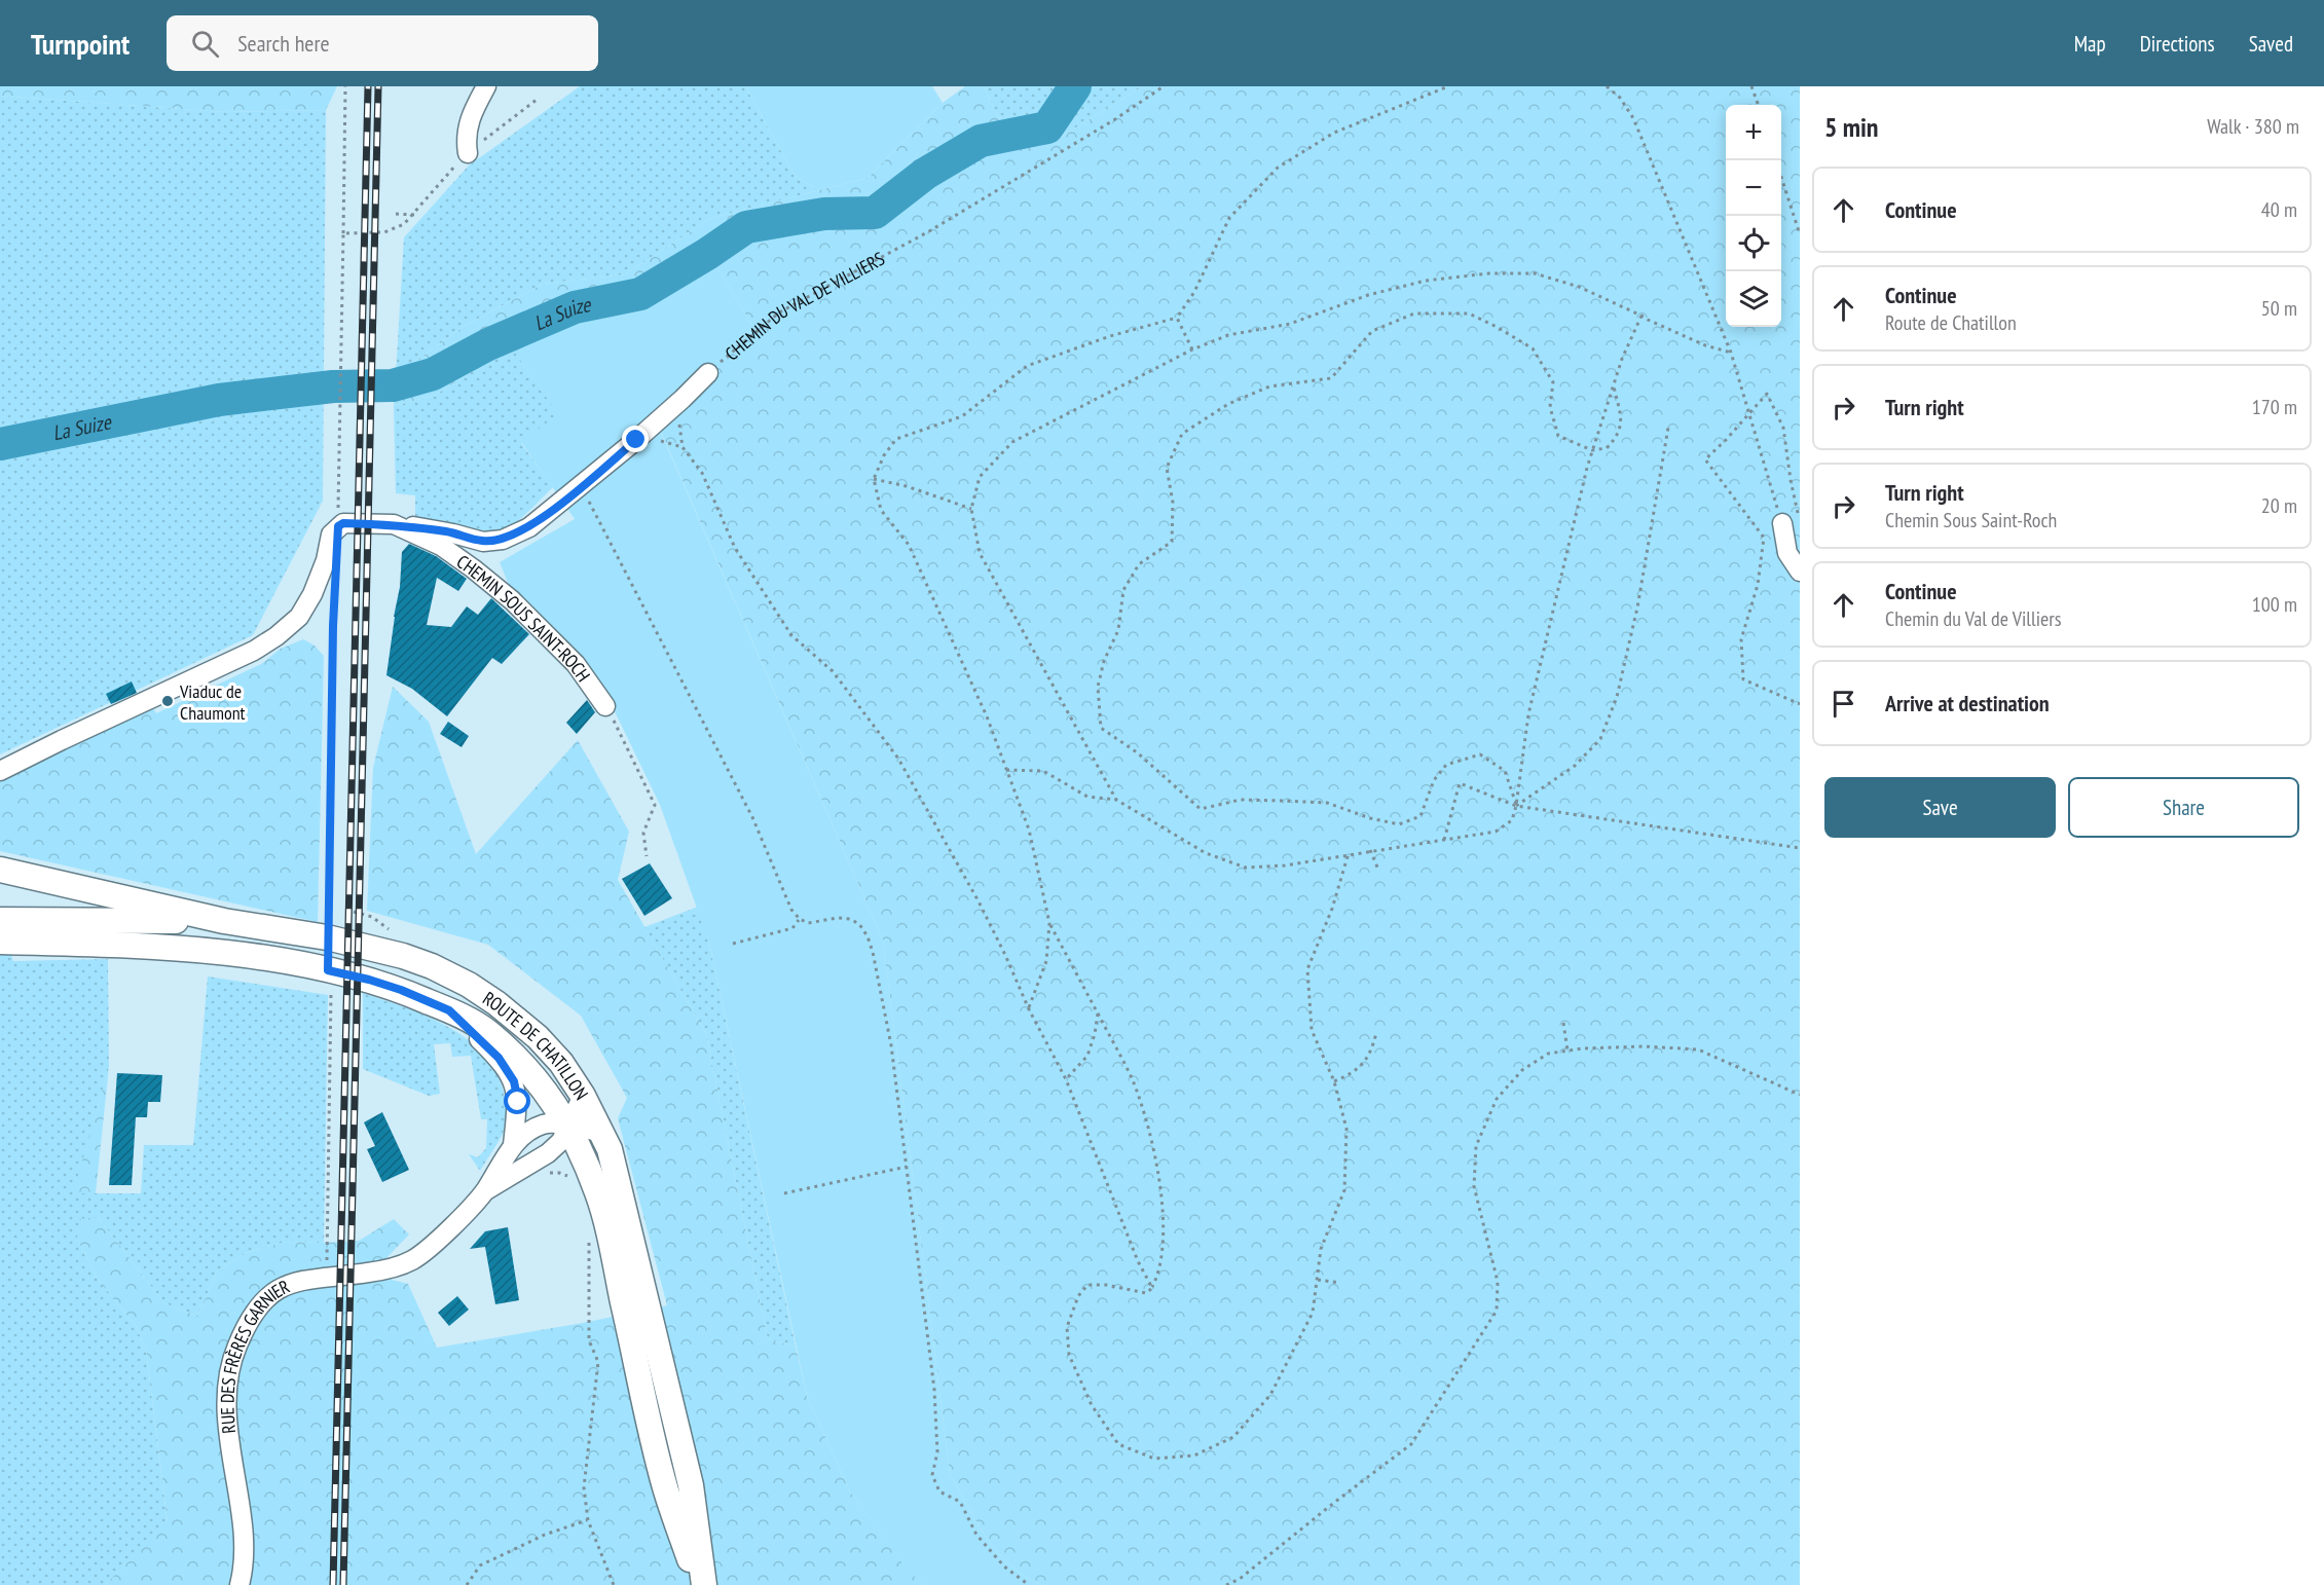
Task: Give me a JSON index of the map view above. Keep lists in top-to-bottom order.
{
  "streets": {
    "main road": ["ROUTE DE CHATILLON"],
    "street": ["CHEMIN DU VAL DE VILLIERS", "CHEMIN SOUS SAINT-ROCH", "RUE DES FRÈRES GARNIER"]
  },
  "crossings": [
    ["CHEMIN DU VAL DE VILLIERS", "CHEMIN SOUS SAINT-ROCH"],
    ["ROUTE DE CHATILLON", "RUE DES FRÈRES GARNIER"]
  ],
  "water": ["La Suize"],
  "places": ["Viaduc de Chaumont"],
  "page": {
    "header": "Turnpoint",
    "search": "Search here",
    "nav": ["Map", "Directions", "Saved"],
    "heading": ["5 min", "Walk · 380 m"],
    "map_buttons": ["+", "−"],
    "list": [
      ["Continue", "40 m"],
      ["Continue", "Route de Chatillon", "50 m"],
      ["Turn right", "170 m"],
      ["Turn right", "Chemin Sous Saint-Roch", "20 m"],
      ["Continue", "Chemin du Val de Villiers", "100 m"],
      "Arrive at destination"
    ],
    "buttons": ["Save", "Share"]
  }
}
